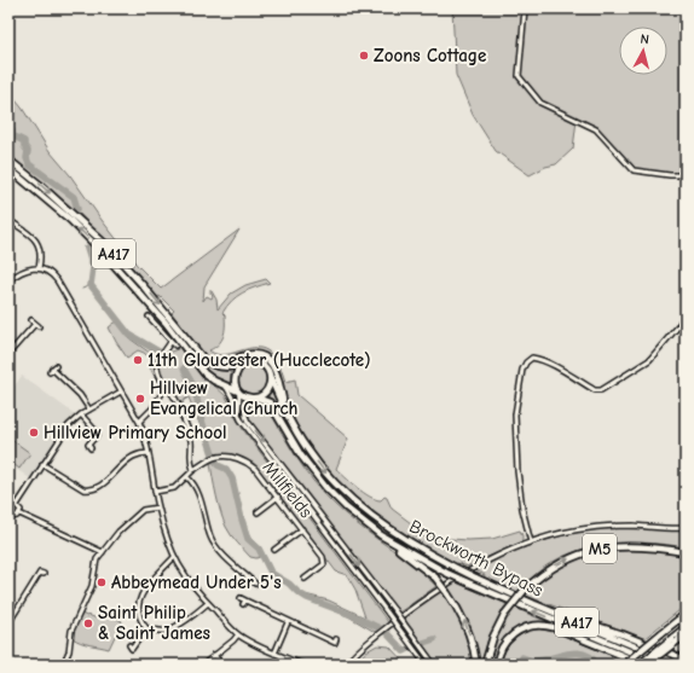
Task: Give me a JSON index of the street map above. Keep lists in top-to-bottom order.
{
  "streets": {
    "highway": ["A417", "M5", "Brockworth Bypass"],
    "street": ["Millfields"]
  },
  "crossings": [
    ["A417", "Brockworth Bypass"]
  ],
  "places": [
    "Zoons Cottage",
    "11th Gloucester (Hucclecote)",
    "Hillview Evangelical Church",
    "Hillview Primary School",
    "Abbeymead Under 5's",
    "Saint Philip & Saint James"
  ],
  "north": "top"
}
